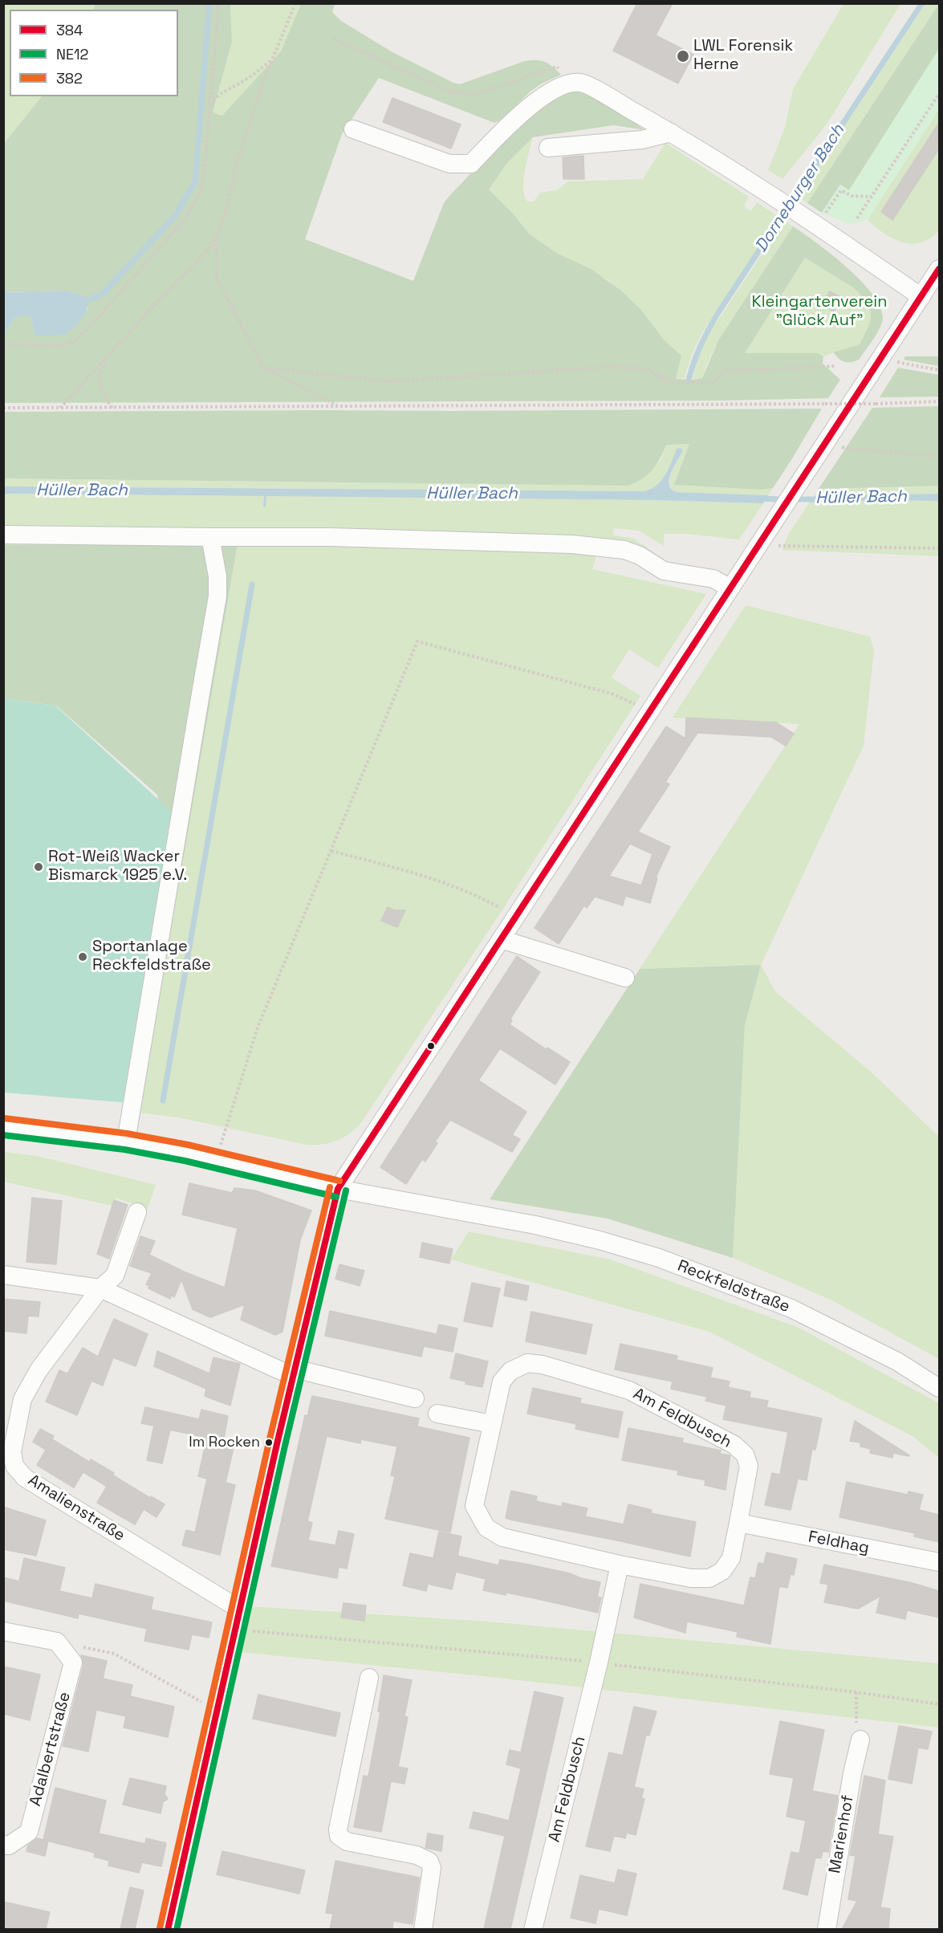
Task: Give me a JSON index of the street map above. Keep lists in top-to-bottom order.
{
  "streets": {
    "street": [
      "Reckfeldstraße",
      "Am Feldbusch",
      "Amalienstraße",
      "Feldhag",
      "Adalbertstraße",
      "Marienhof"
    ]
  },
  "crossings": [
    ["Am Feldbusch", "Feldhag"]
  ],
  "water": ["Dorneburger Bach", "Hüller Bach"],
  "parks": ["Kleingartenverein \"Glück Auf\""],
  "places": [
    "LWL Forensik Herne",
    "Rot-Weiß Wacker Bismarck 1925 e.V.",
    "Sportanlage Reckfeldstraße",
    "Im Rocken"
  ],
  "lines": ["transit line 384", "transit line 382", "transit line NE12"],
  "legend": ["384", "NE12", "382"]
}
